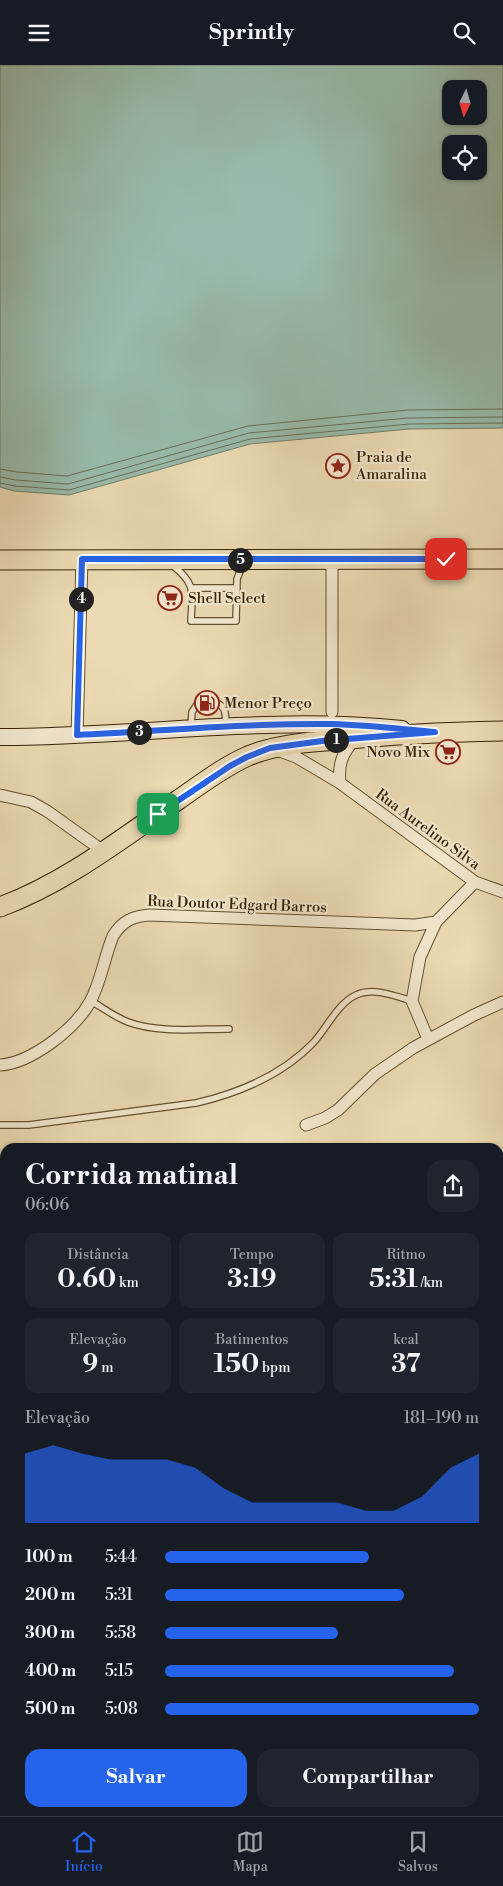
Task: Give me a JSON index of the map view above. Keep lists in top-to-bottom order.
{
  "streets": {
    "street": ["Rua Aurelino Silva", "Rua Doutor Edgard Barros"]
  },
  "places": {
    "place": ["Praia de Amaralina"],
    "supermarket": ["Shell Select", "Novo Mix"],
    "fuel station": ["Menor Preço"]
  },
  "north": "bottom",
  "page": {
    "header": "Sprintly",
    "pins": [
      "5",
      "4",
      "3",
      "1"
    ],
    "heading": ["Corrida matinal", "06:06"],
    "stats": [
      ["Distância", "0.60 km"],
      ["Tempo", "3:19"],
      ["Ritmo", "5:31 /km"],
      ["Elevação", "9 m"],
      ["Batimentos", "150 bpm"],
      ["kcal", "37"]
    ],
    "chart": ["Elevação", "181–190 m"],
    "list": [
      {
        "name": "100 m",
        "note": "5:44"
      },
      {
        "name": "200 m",
        "note": "5:31"
      },
      {
        "name": "300 m",
        "note": "5:58"
      },
      {
        "name": "400 m",
        "note": "5:15"
      },
      {
        "name": "500 m",
        "note": "5:08"
      }
    ],
    "buttons": ["Salvar", "Compartilhar"],
    "tabs": ["Início", "Mapa", "Salvos"]
  }
}
